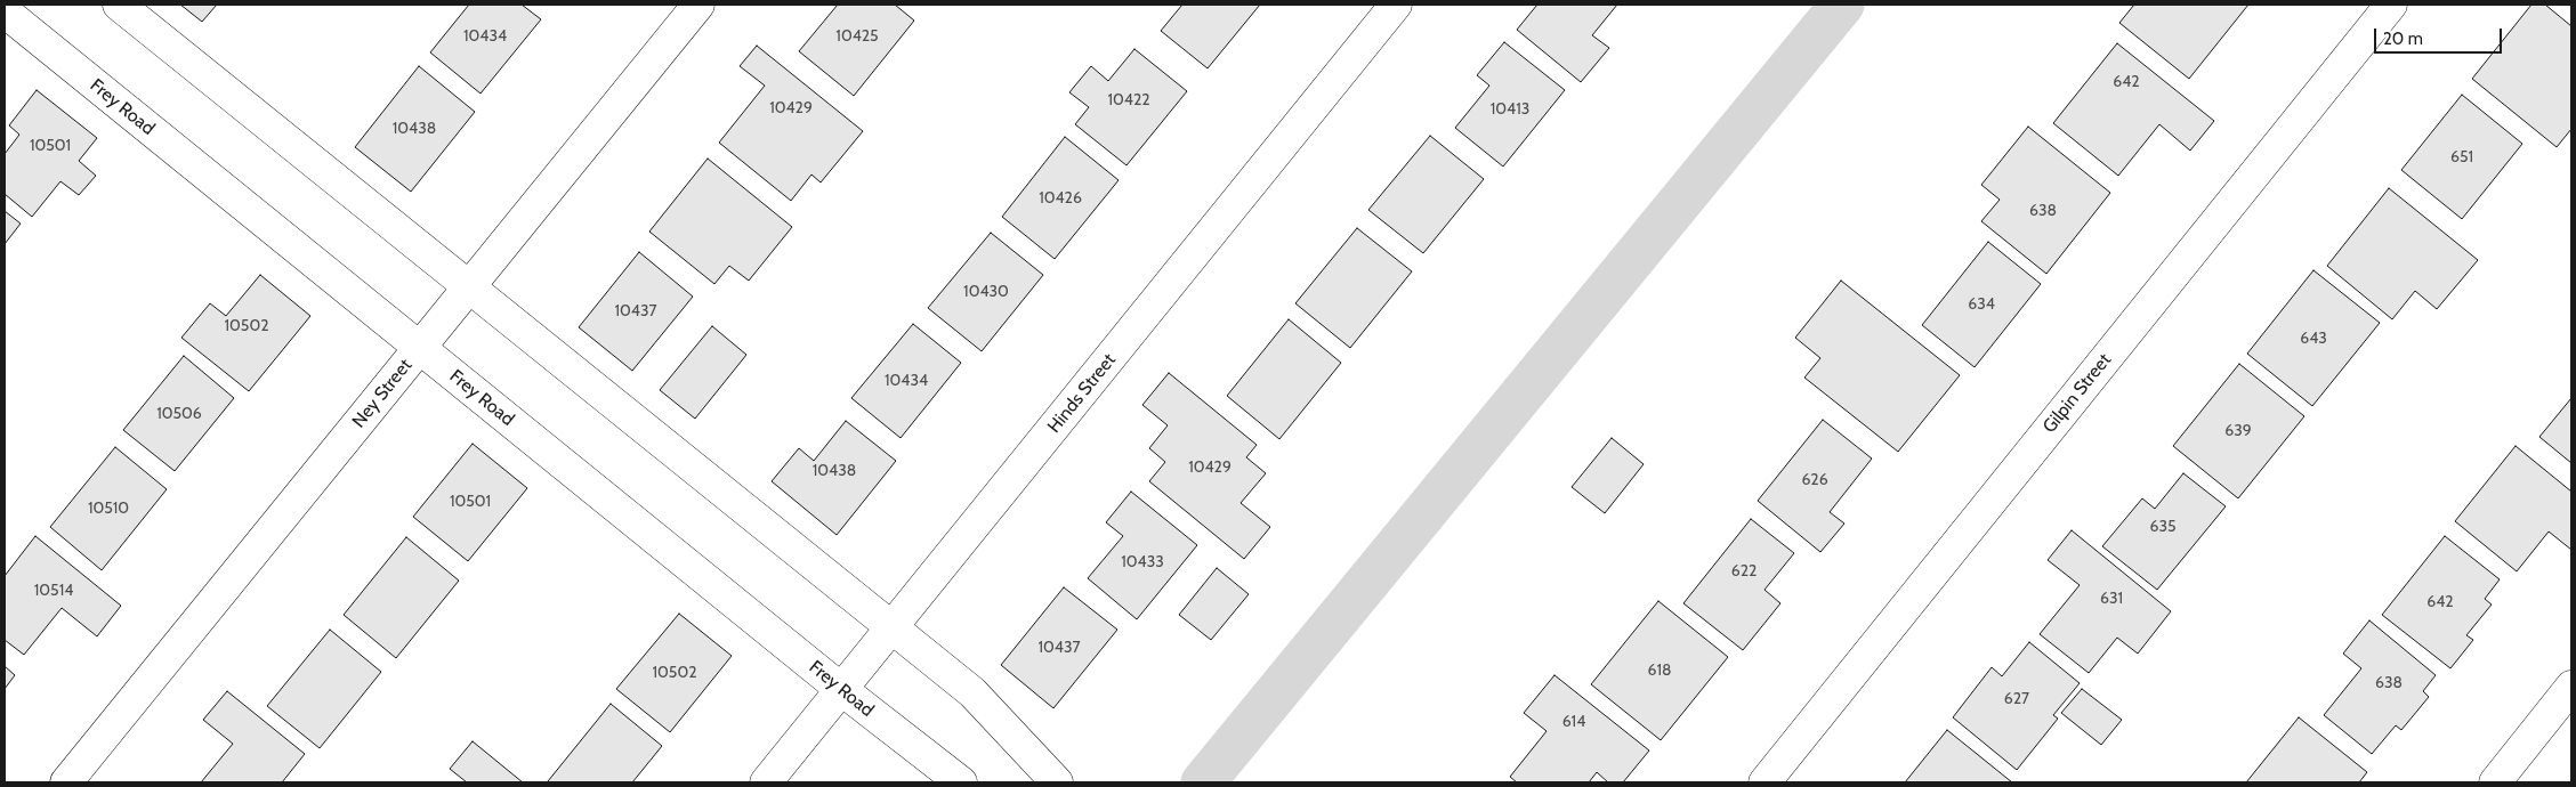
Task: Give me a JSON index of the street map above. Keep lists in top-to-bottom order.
{
  "streets": {
    "street": [
      "Frey Road",
      "Ney Street",
      "Hinds Street",
      "Gilpin Street"
    ]
  },
  "crossings": [
    ["Frey Road", "Ney Street"],
    ["Frey Road", "Hinds Street"]
  ],
  "house_numbers": [
    "10434",
    "10425",
    "642",
    "10422",
    "10429",
    "10413",
    "10438",
    "10501",
    "651",
    "10426",
    "638",
    "10430",
    "634",
    "10437",
    "10502",
    "643",
    "10434",
    "10506",
    "639",
    "10429",
    "10438",
    "626",
    "10501",
    "10510",
    "635",
    "10433",
    "622",
    "10514",
    "631",
    "642",
    "10437",
    "618",
    "10502",
    "638",
    "627",
    "614"
  ],
  "scale_bar": "20 m"
}
